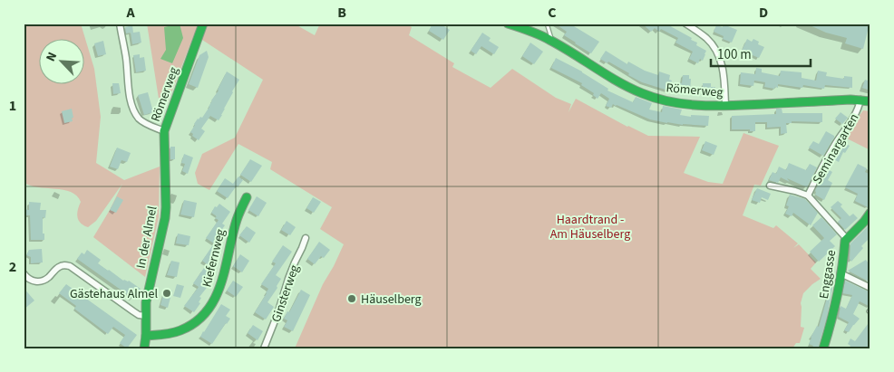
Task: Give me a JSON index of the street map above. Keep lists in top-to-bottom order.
{
  "streets": {
    "street": [
      "Römerweg",
      "Seminargarten",
      "In der Almel",
      "Kiefernweg",
      "Enggasse",
      "Ginsterweg"
    ]
  },
  "crossings": [
    ["Römerweg", "Seminargarten"],
    ["Römerweg", "In der Almel"],
    ["In der Almel", "Kiefernweg"]
  ],
  "parks": ["Haardtrand - Am Häuselberg"],
  "places": ["Gästehaus Almel", "Häuselberg"],
  "scale_bar": "100 m",
  "north": "top left",
  "grid": {
    "columns": [
      "A",
      "B",
      "C",
      "D"
    ],
    "rows": ["1", "2"]
  }
}
